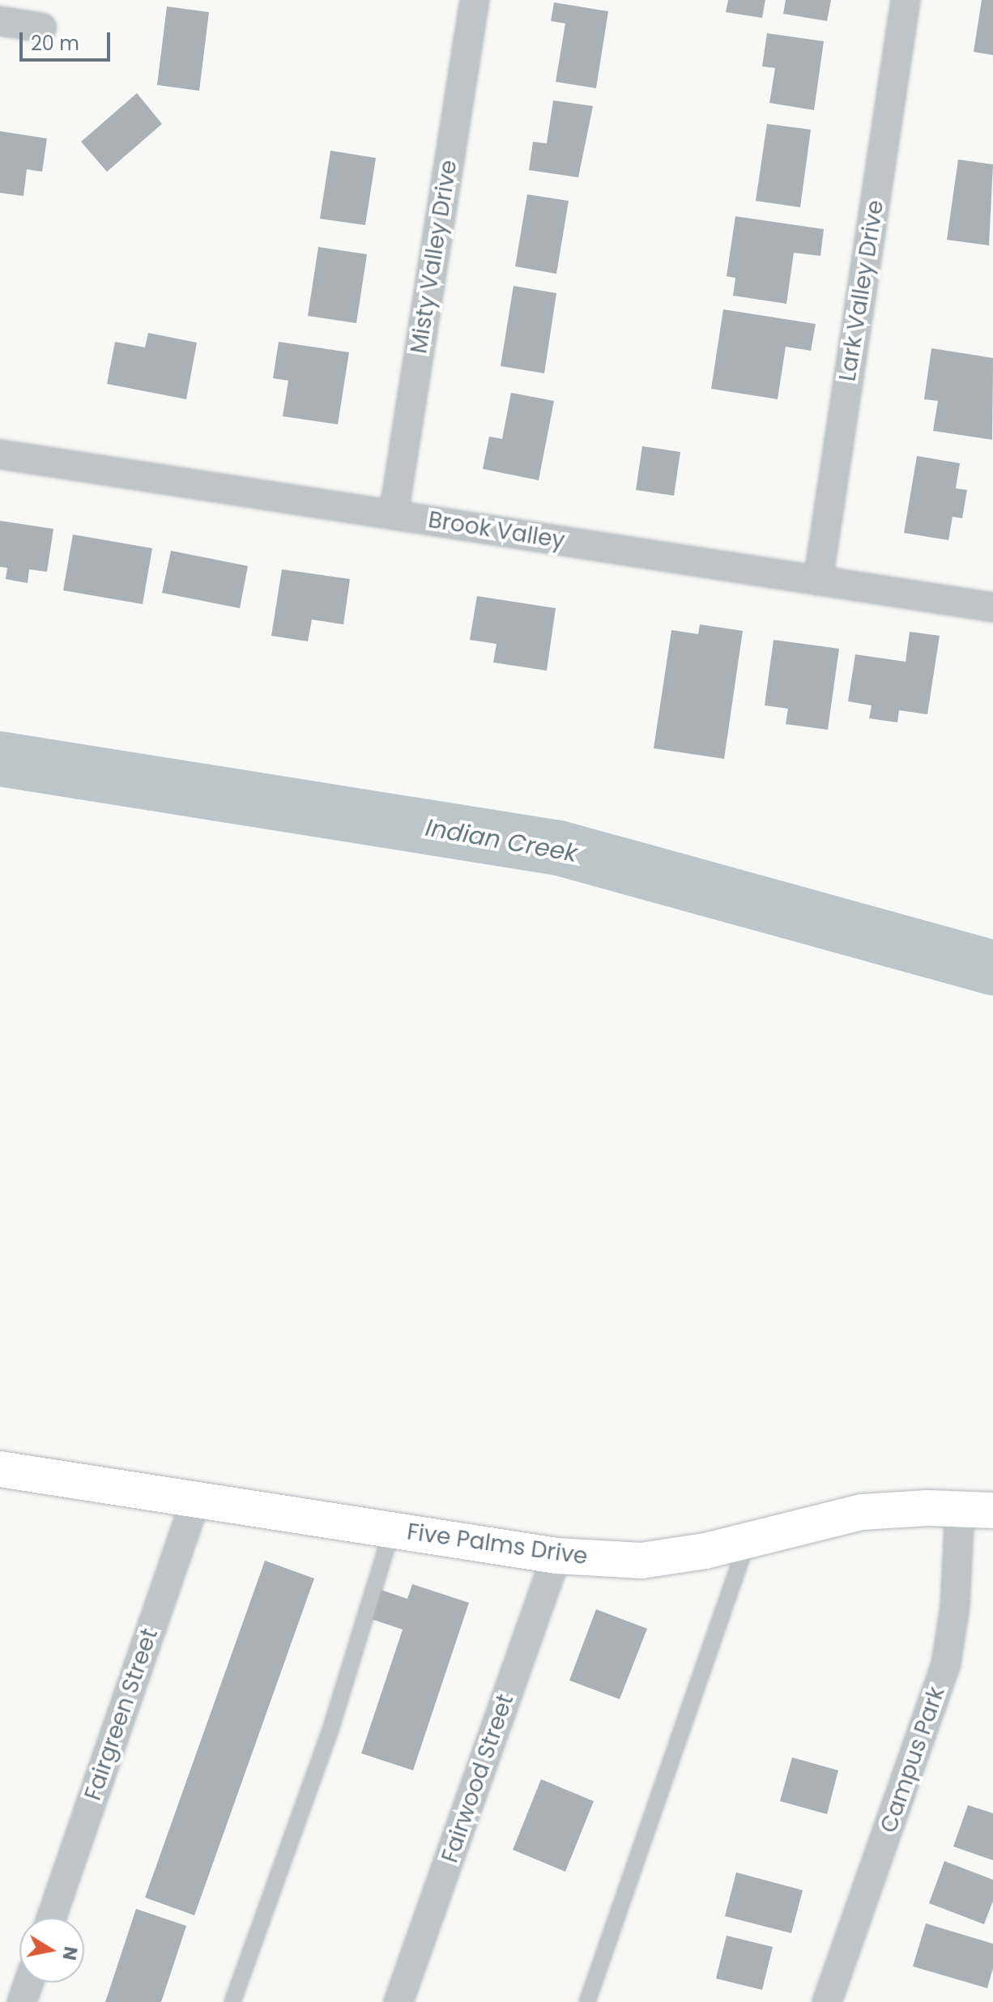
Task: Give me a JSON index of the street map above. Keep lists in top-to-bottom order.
{
  "streets": {
    "street": [
      "Misty Valley Drive",
      "Lark Valley Drive",
      "Brook Valley",
      "Five Palms Drive",
      "Fairgreen Street",
      "Campus Park",
      "Fairwood Street"
    ]
  },
  "crossings": [
    ["Misty Valley Drive", "Brook Valley"],
    ["Lark Valley Drive", "Brook Valley"],
    ["Five Palms Drive", "Fairgreen Street"],
    ["Five Palms Drive", "Campus Park"],
    ["Five Palms Drive", "Fairwood Street"]
  ],
  "water": ["Indian Creek"],
  "scale_bar": "20 m",
  "north": "right"
}
